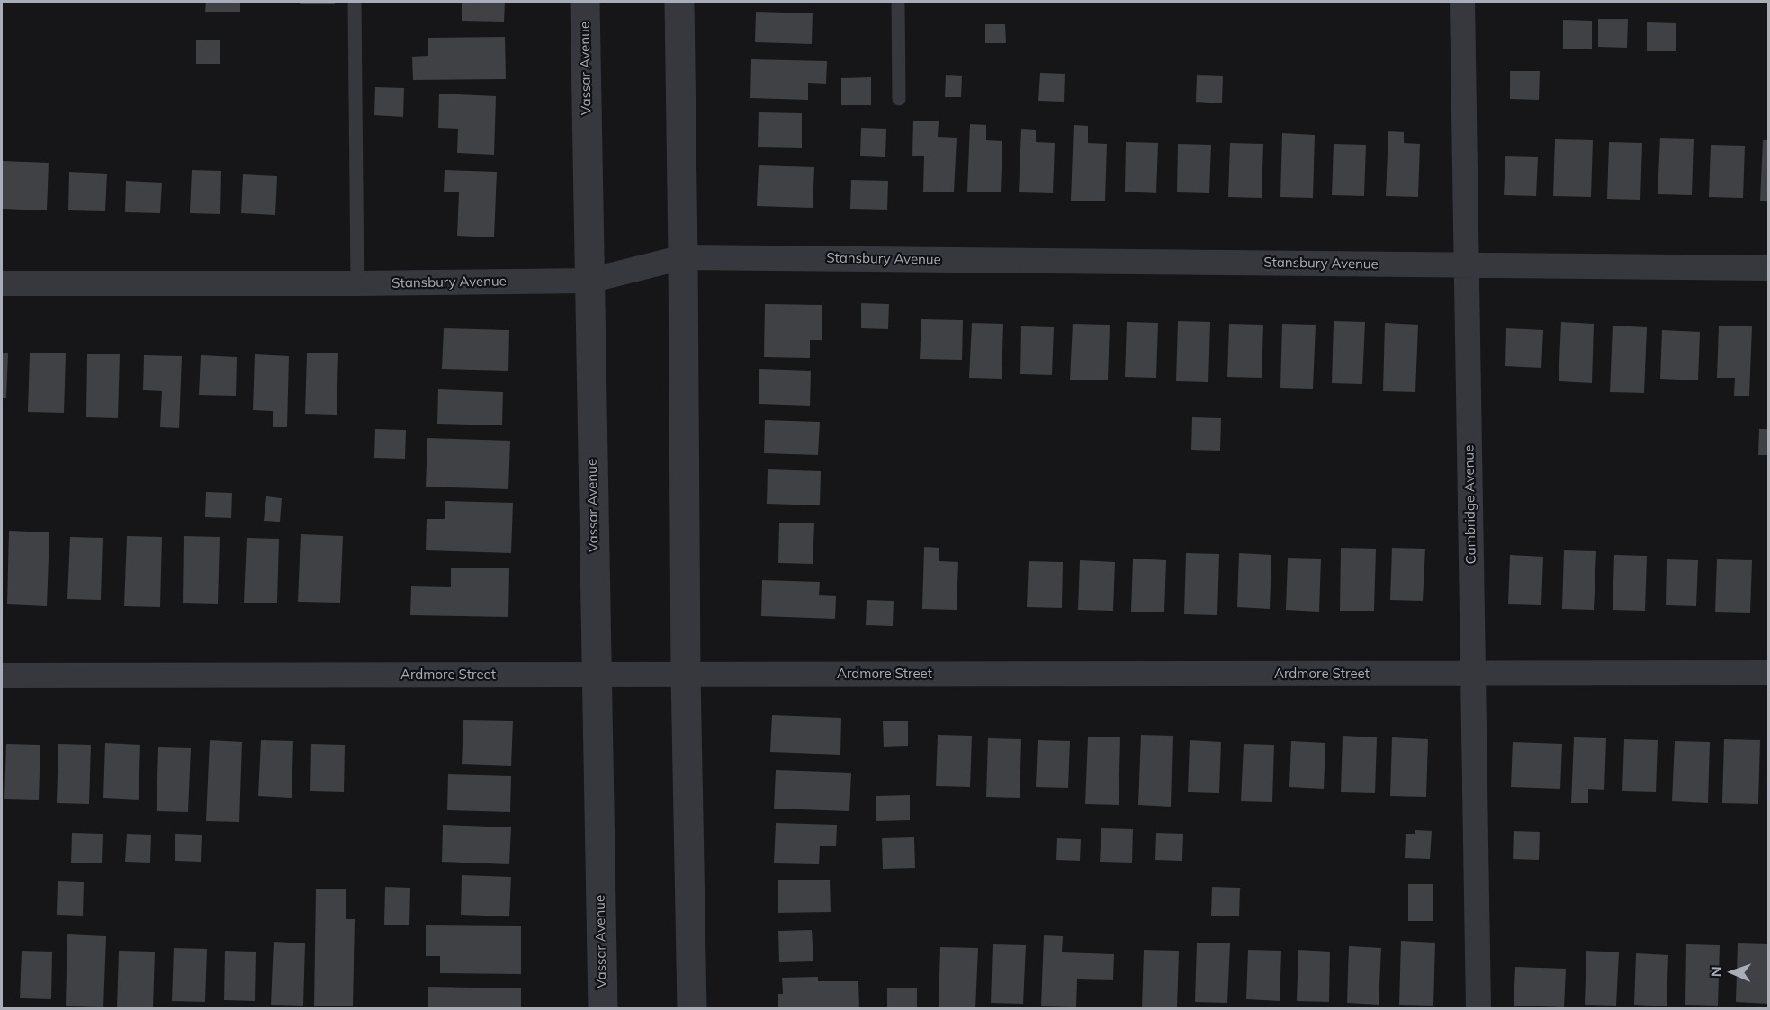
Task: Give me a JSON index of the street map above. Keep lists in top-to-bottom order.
{
  "streets": {
    "street": [
      "Vassar Avenue",
      "Stansbury Avenue",
      "Cambridge Avenue",
      "Ardmore Street"
    ]
  },
  "crossings": [
    ["Vassar Avenue", "Stansbury Avenue"],
    ["Vassar Avenue", "Ardmore Street"],
    ["Stansbury Avenue", "Cambridge Avenue"],
    ["Cambridge Avenue", "Ardmore Street"]
  ],
  "north": "left"
}
